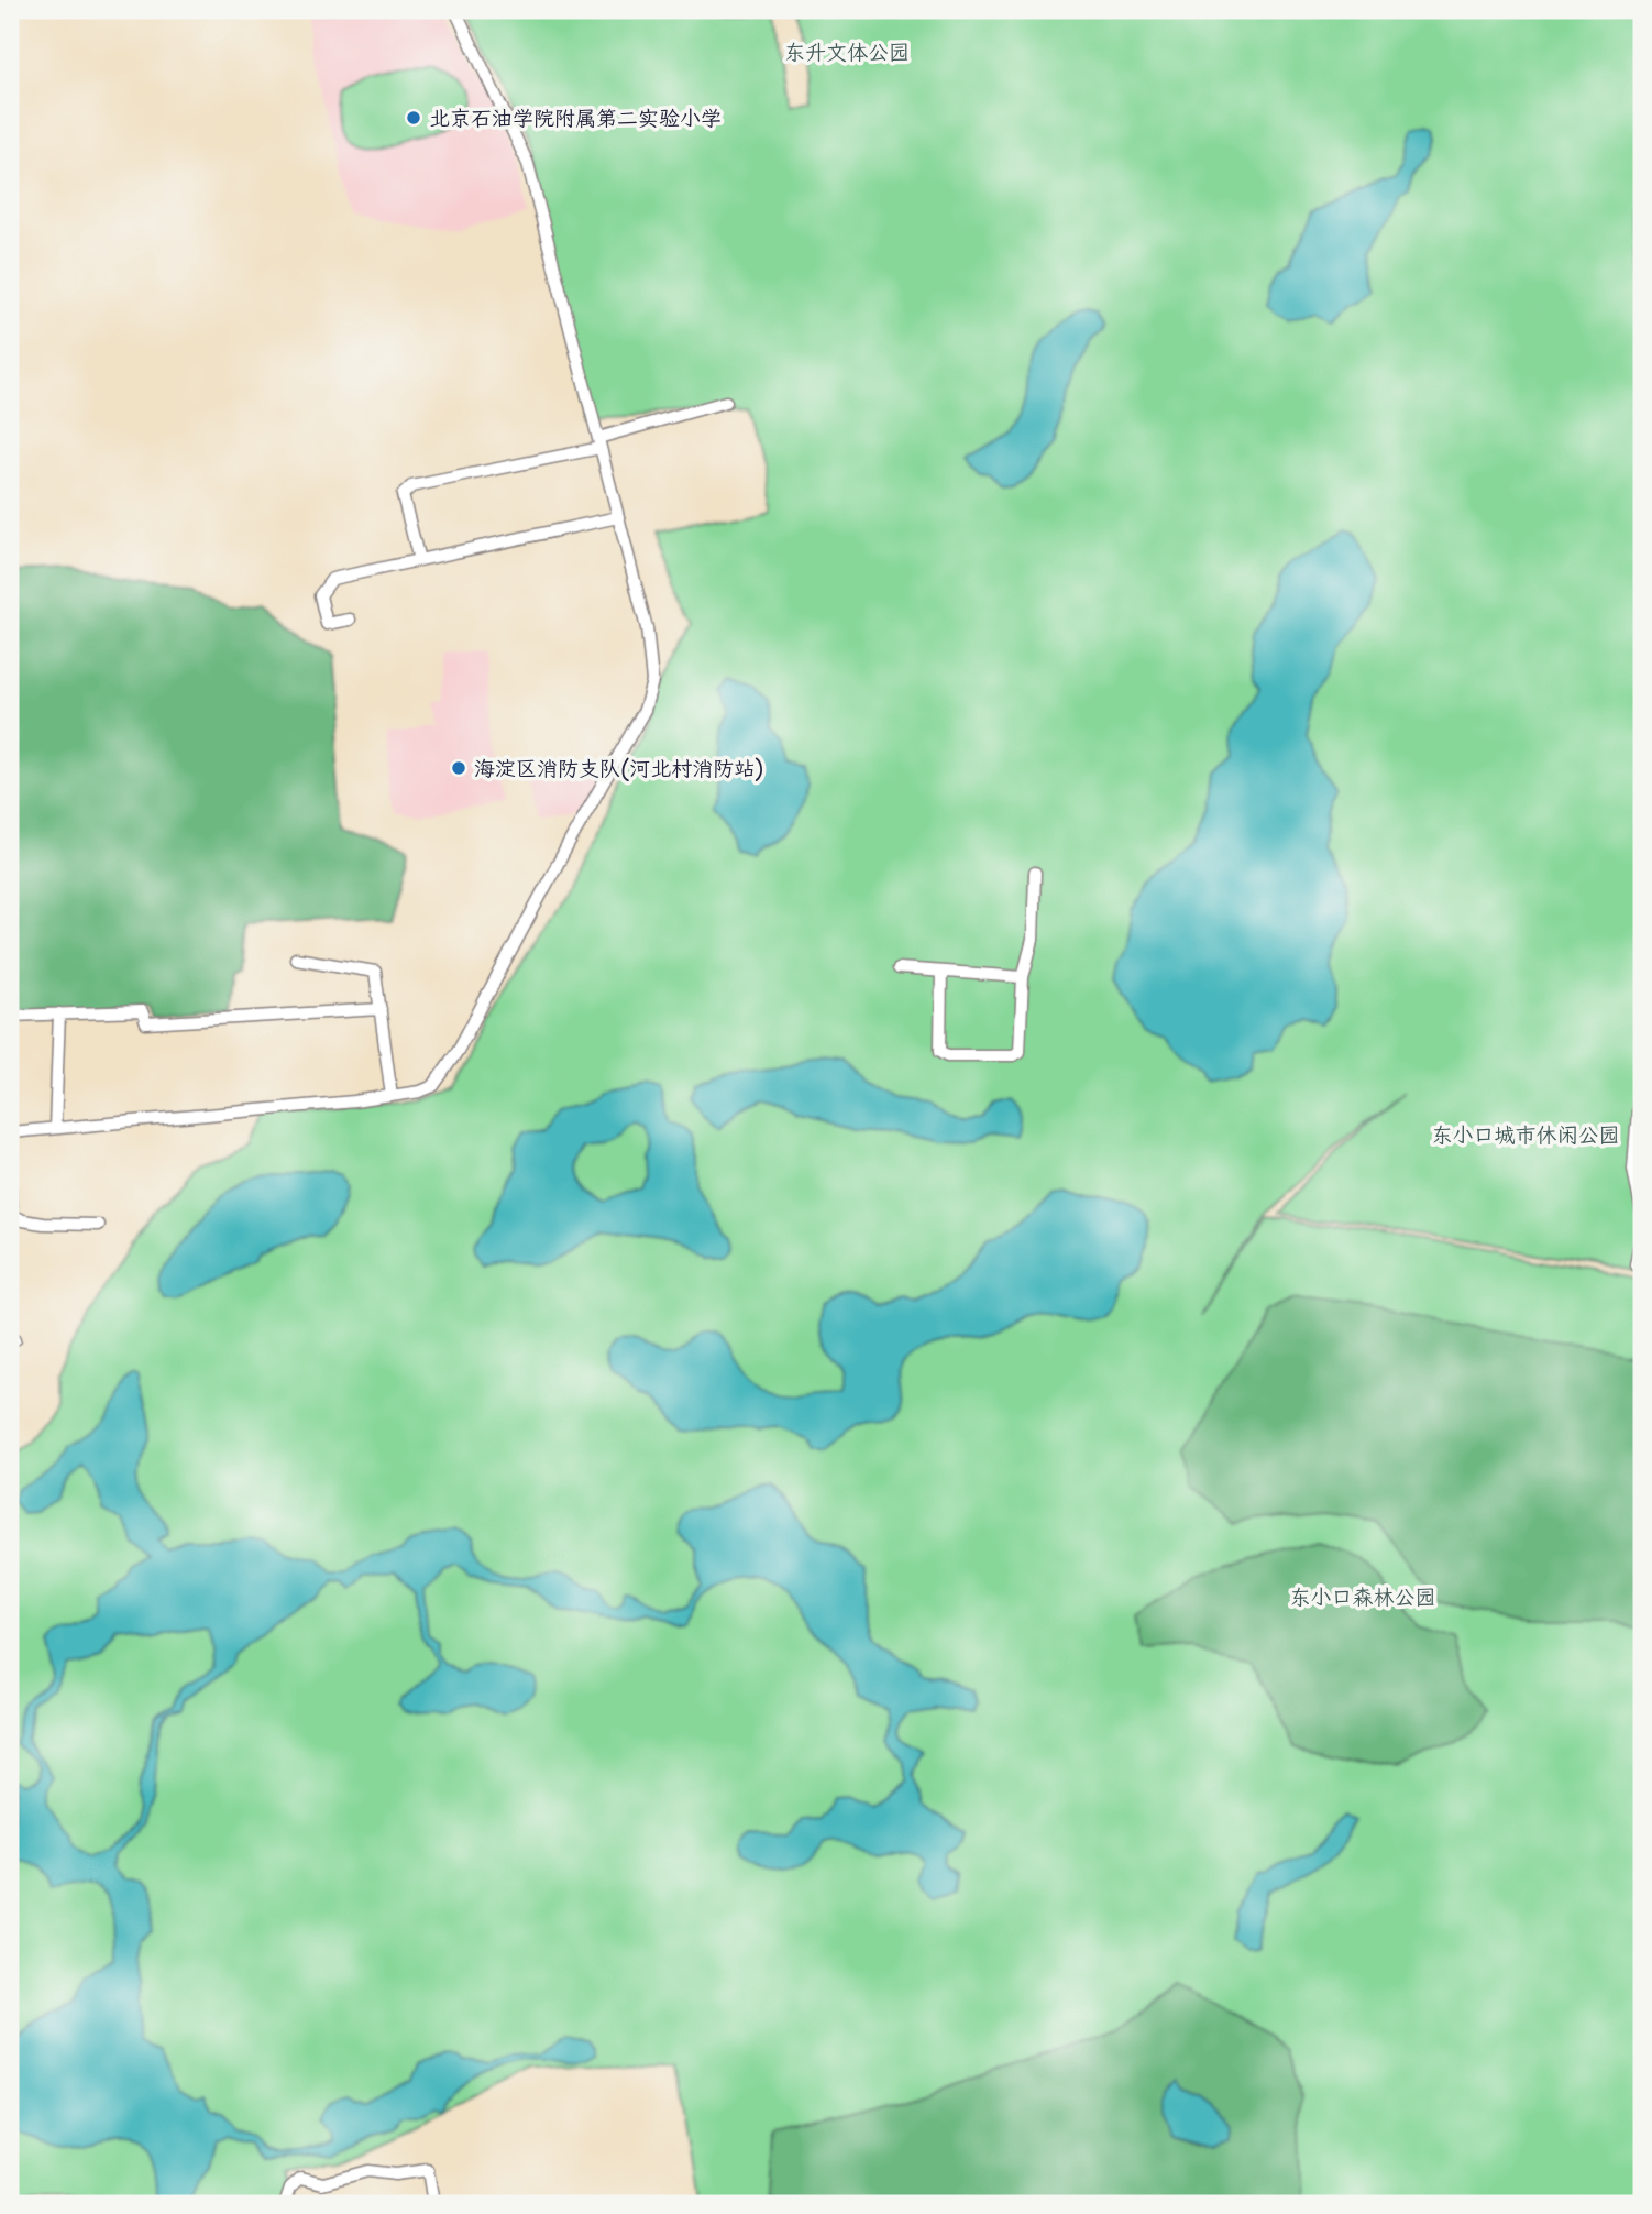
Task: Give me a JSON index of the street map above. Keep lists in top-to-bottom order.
{
  "parks": ["东升文体公园", "东小口城市休闲公园", "东小口森林公园"],
  "places": ["北京石油学院附属第二实验小学", "海淀区消防支队(河北村消防站)"]
}
